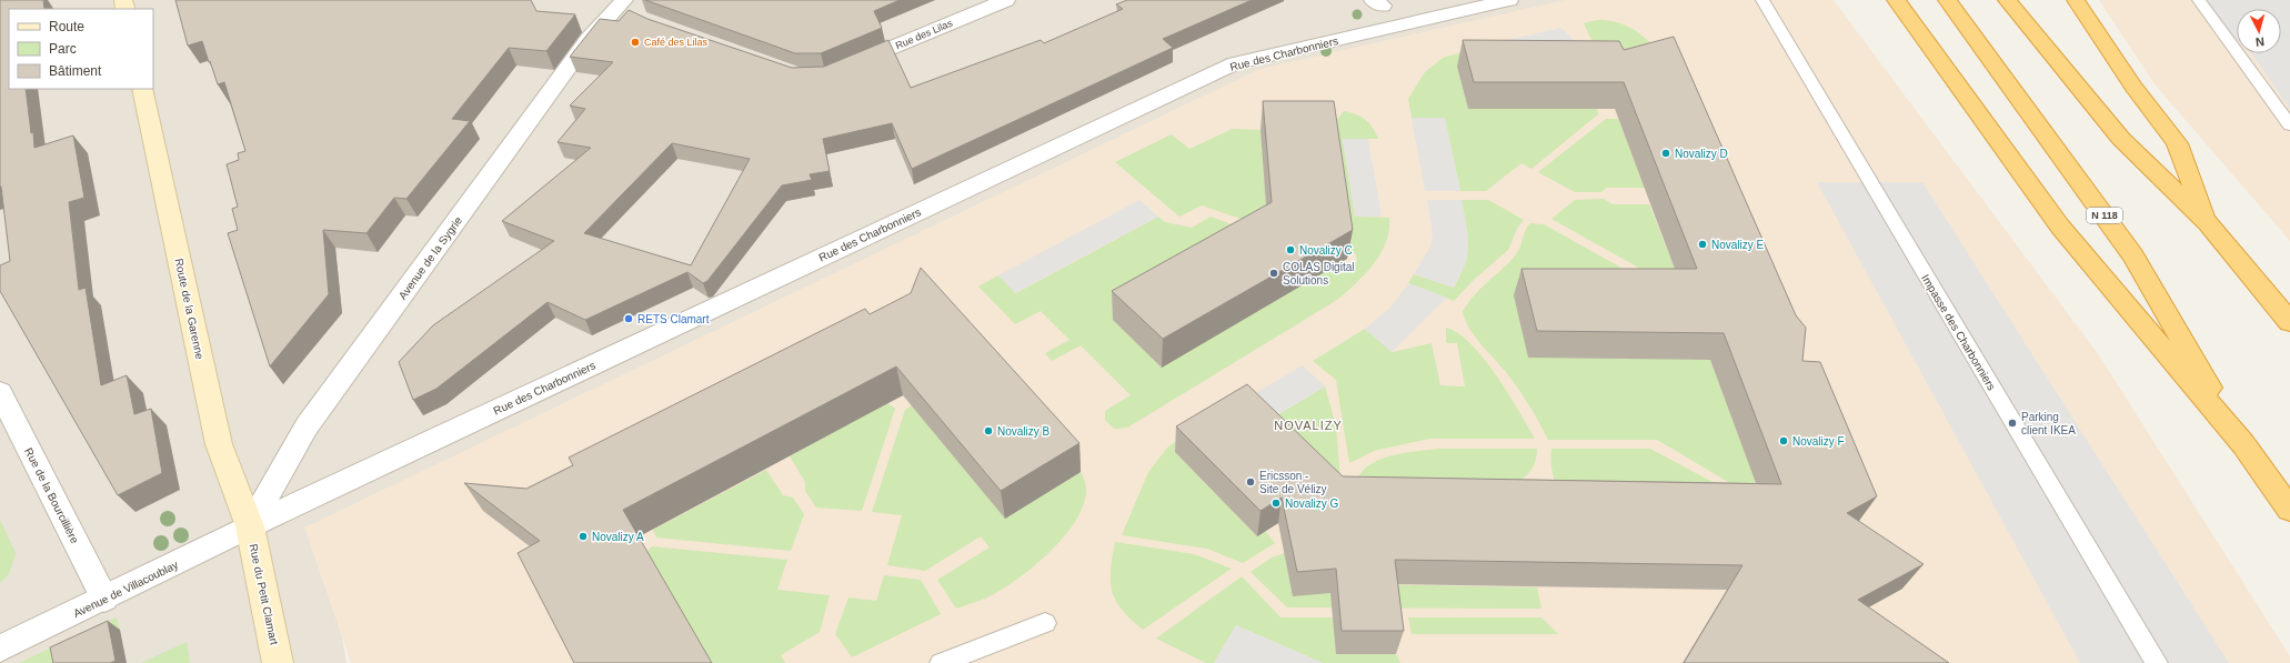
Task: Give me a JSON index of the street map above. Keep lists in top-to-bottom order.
{
  "streets": {
    "highway": ["N 118"],
    "main road": ["Route de la Garenne", "Rue du Petit Clamart"],
    "street": [
      "Rue des Lilas",
      "Rue des Charbonniers",
      "Avenue de la Sygrie",
      "Rue de la Bourcillière",
      "Avenue de Villacoublay"
    ],
    "lane": ["Impasse des Charbonniers"]
  },
  "crossings": [
    ["Rue des Charbonniers", "Avenue de la Sygrie"],
    ["Rue des Charbonniers", "Route de la Garenne"],
    ["Rue des Charbonniers", "Avenue de Villacoublay"],
    ["Rue des Charbonniers", "Rue du Petit Clamart"],
    ["Avenue de la Sygrie", "Route de la Garenne"],
    ["Avenue de la Sygrie", "Avenue de Villacoublay"],
    ["Avenue de la Sygrie", "Rue du Petit Clamart"],
    ["Route de la Garenne", "Avenue de Villacoublay"],
    ["Route de la Garenne", "Rue du Petit Clamart"],
    ["Rue de la Bourcillière", "Avenue de Villacoublay"],
    ["Avenue de Villacoublay", "Rue du Petit Clamart"]
  ],
  "districts": ["NOVALIZY"],
  "places": [
    "Café des Lilas",
    "Novalizy D",
    "Novalizy E",
    "Novalizy C",
    "COLAS Digital Solutions",
    "RETS Clamart",
    "Parking client IKEA",
    "Novalizy B",
    "Novalizy F",
    "Ericsson - Site de Vélizy",
    "Novalizy G",
    "Novalizy A"
  ],
  "legend": ["Route", "Parc", "Bâtiment"],
  "north": "bottom"
}
